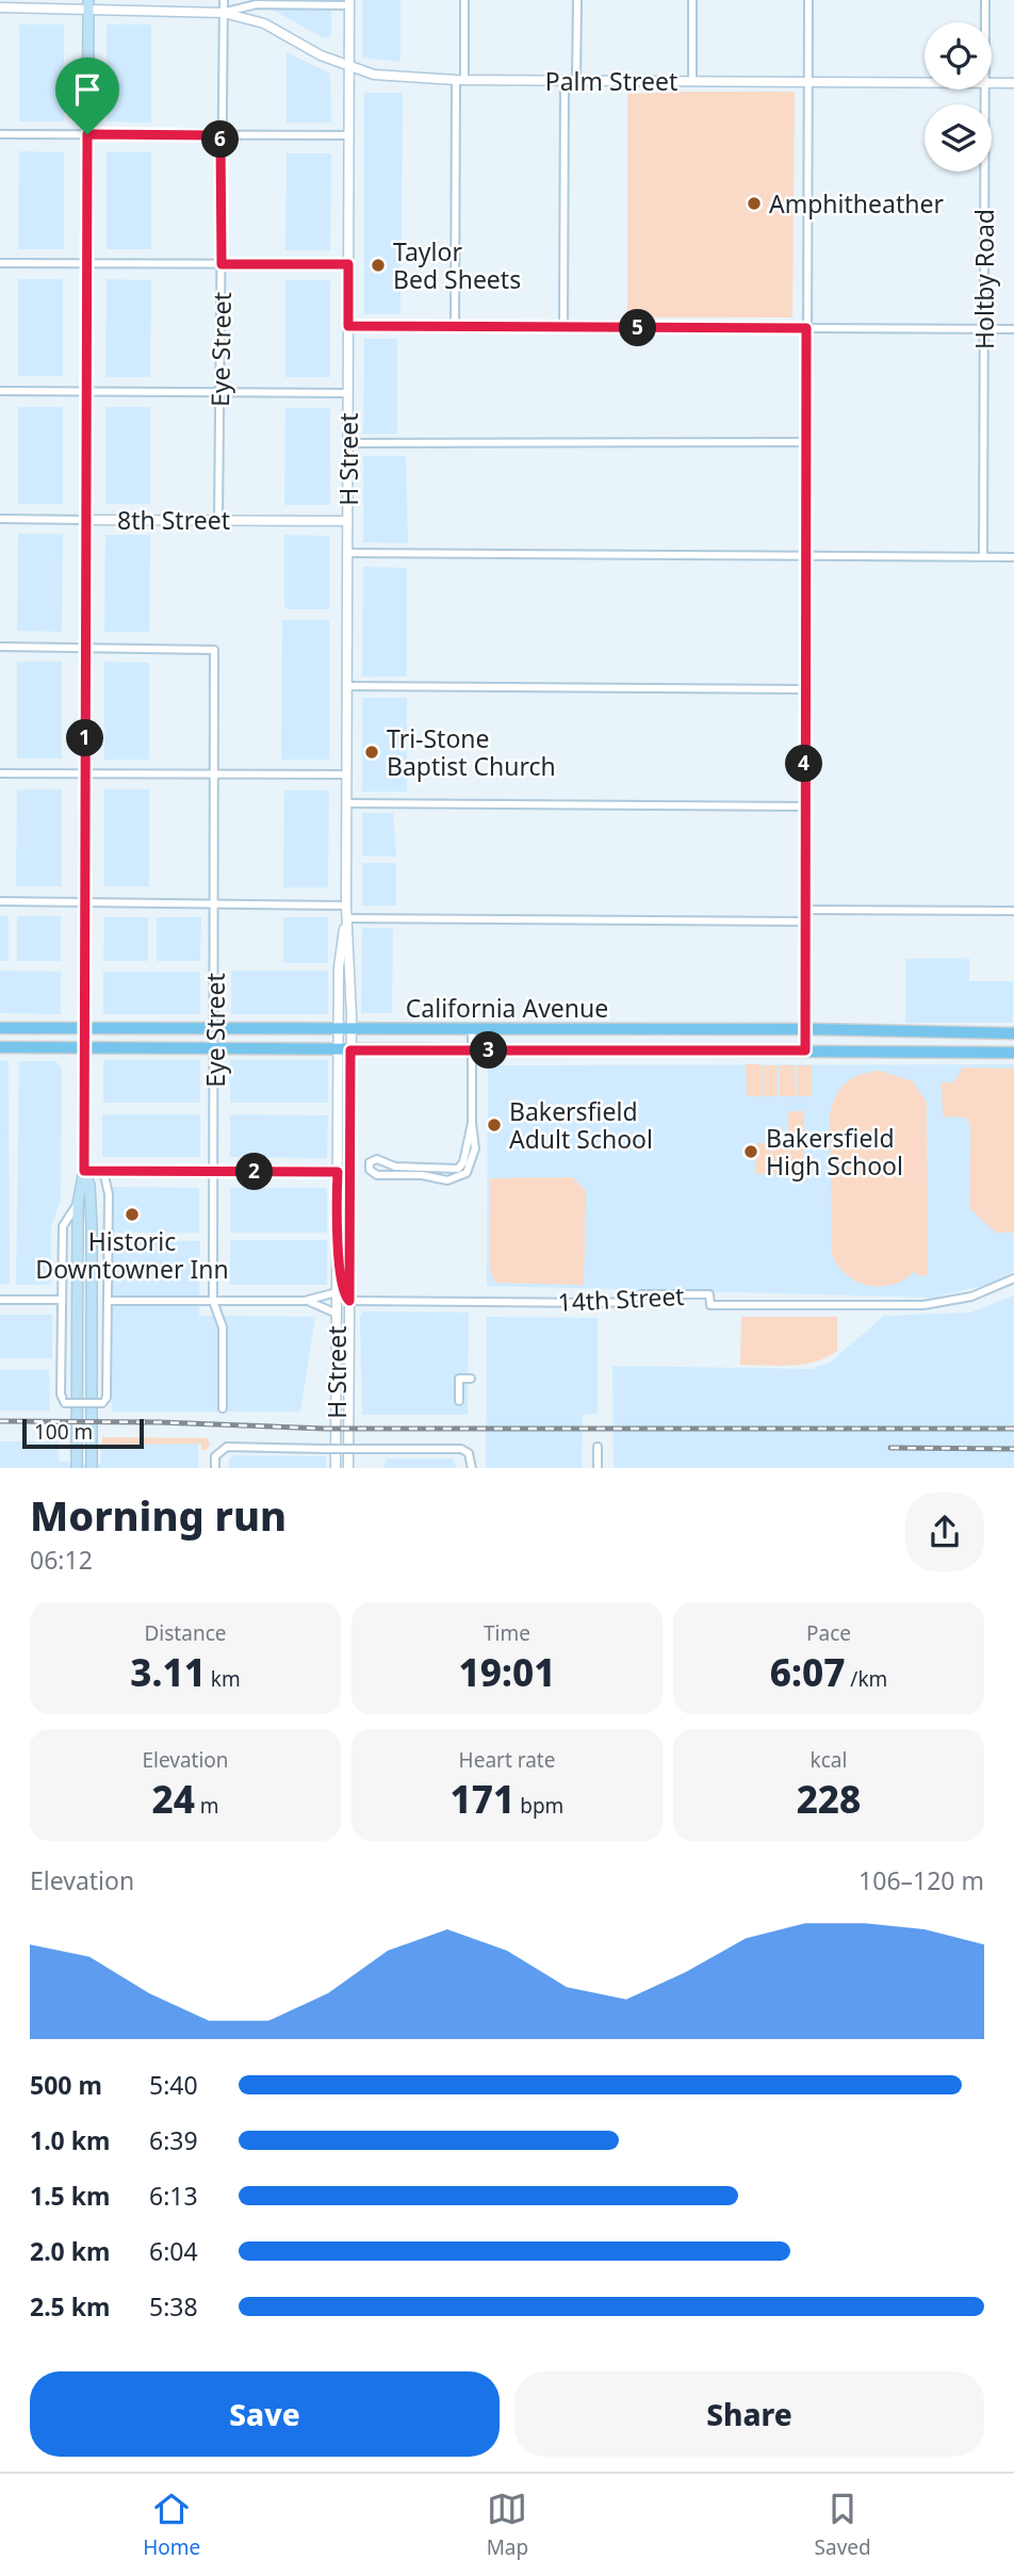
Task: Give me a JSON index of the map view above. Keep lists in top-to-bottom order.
{
  "streets": {
    "main road": ["California Avenue"],
    "street": [
      "Palm Street",
      "Holtby Road",
      "Eye Street",
      "H Street",
      "8th Street",
      "14th Street"
    ]
  },
  "crossings": [
    ["Palm Street", "Eye Street"],
    ["Palm Street", "H Street"],
    ["Eye Street", "8th Street"],
    ["Eye Street", "California Avenue"],
    ["H Street", "8th Street"],
    ["H Street", "California Avenue"],
    ["H Street", "14th Street"]
  ],
  "places": [
    "Amphitheather",
    "Taylor Bed Sheets",
    "Tri-Stone Baptist Church",
    "Bakersfield Adult School",
    "Bakersfield High School",
    "Historic Downtowner Inn"
  ],
  "scale_bar": "100 m",
  "page": {
    "pins": [
      "6",
      "5",
      "1",
      "4",
      "3",
      "2"
    ],
    "scale": "100 m",
    "heading": ["Morning run", "06:12"],
    "stats": [
      ["Distance", "3.11 km"],
      ["Time", "19:01"],
      ["Pace", "6:07 /km"],
      ["Elevation", "24 m"],
      ["Heart rate", "171 bpm"],
      ["kcal", "228"]
    ],
    "chart": ["Elevation", "106–120 m"],
    "list": [
      {
        "name": "500 m",
        "note": "5:40"
      },
      {
        "name": "1.0 km",
        "note": "6:39"
      },
      {
        "name": "1.5 km",
        "note": "6:13"
      },
      {
        "name": "2.0 km",
        "note": "6:04"
      },
      {
        "name": "2.5 km",
        "note": "5:38"
      }
    ],
    "buttons": ["Save", "Share"],
    "tabs": ["Home", "Map", "Saved"]
  }
}
